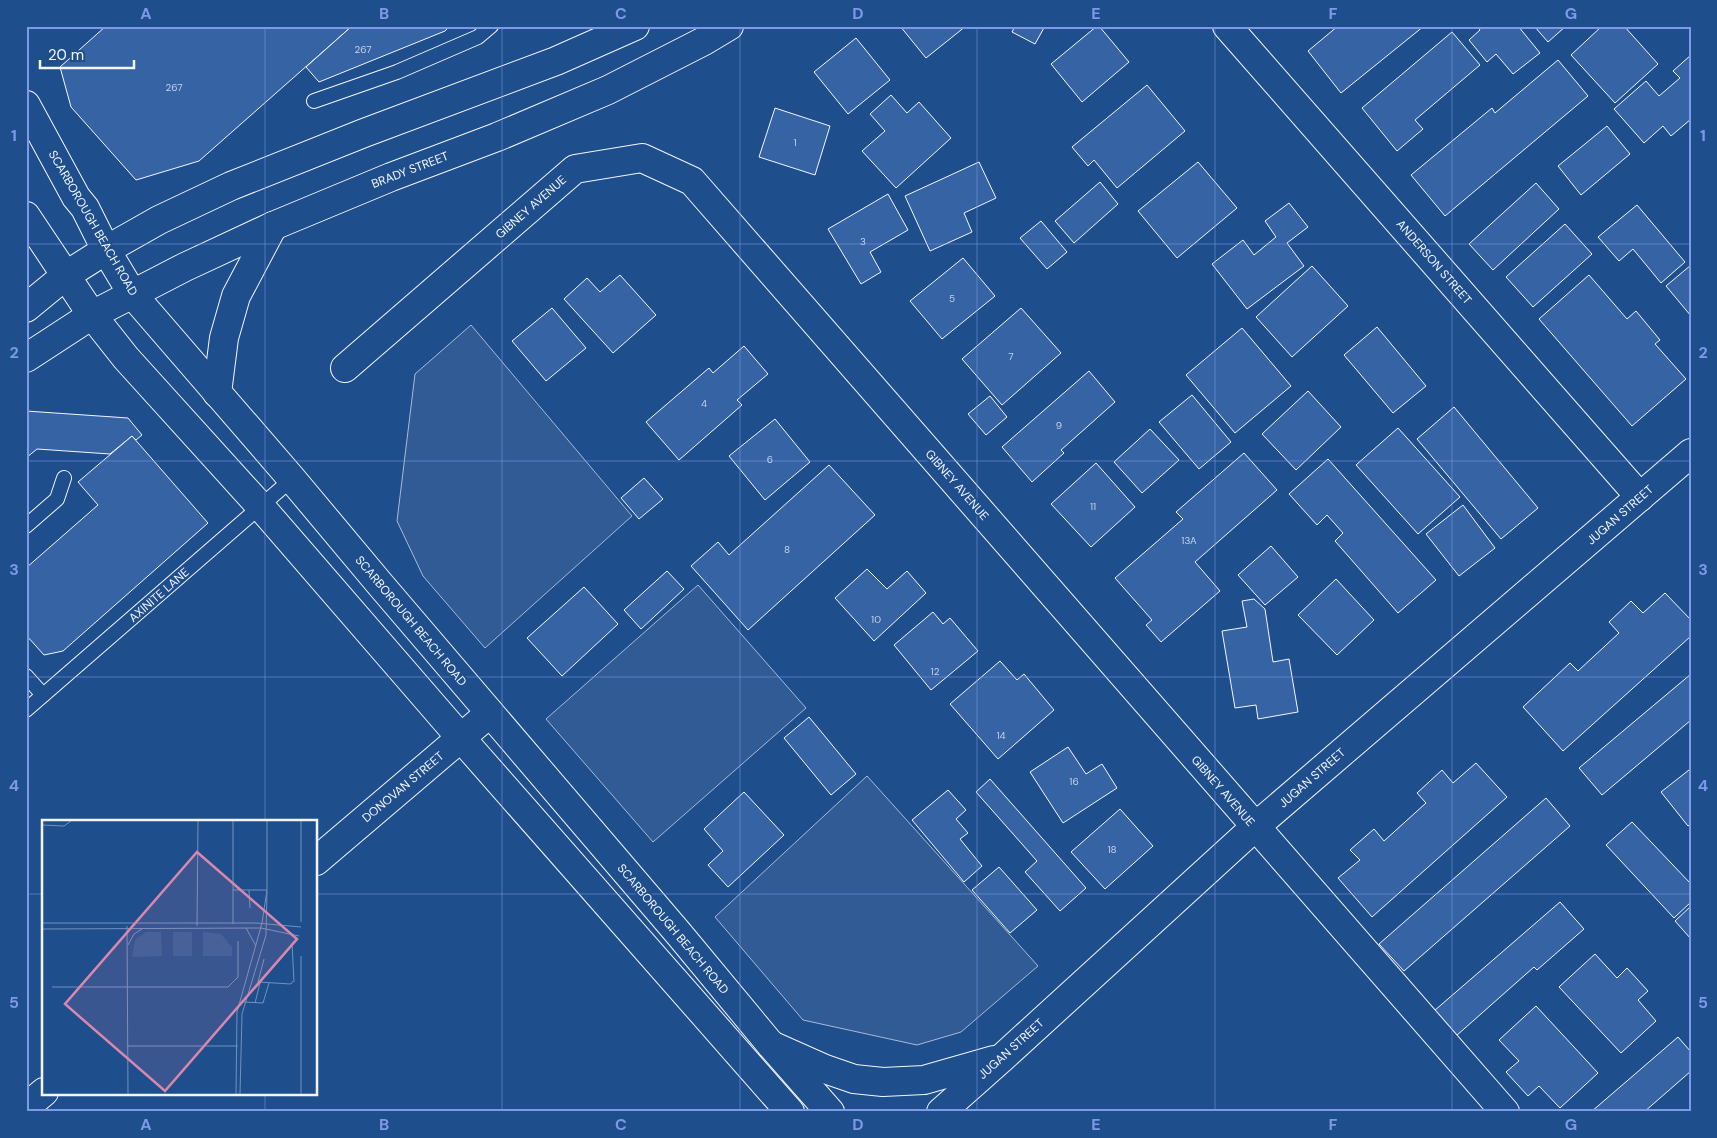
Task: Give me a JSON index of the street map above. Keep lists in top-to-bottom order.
{
  "streets": {
    "main road": [
      "BRADY STREET",
      "GIBNEY AVENUE",
      "SCARBOROUGH BEACH ROAD",
      "ANDERSON STREET",
      "JUGAN STREET",
      "DONOVAN STREET"
    ],
    "lane": ["AXINITE LANE"]
  },
  "crossings": [
    ["BRADY STREET", "SCARBOROUGH BEACH ROAD"],
    ["GIBNEY AVENUE", "JUGAN STREET"],
    ["SCARBOROUGH BEACH ROAD", "AXINITE LANE"],
    ["SCARBOROUGH BEACH ROAD", "DONOVAN STREET"],
    ["ANDERSON STREET", "JUGAN STREET"]
  ],
  "house_numbers": [
    "267",
    "267",
    "1",
    "3",
    "5",
    "7",
    "4",
    "9",
    "6",
    "11",
    "13A",
    "8",
    "10",
    "12",
    "14",
    "16",
    "18"
  ],
  "scale_bar": "20 m",
  "grid": {
    "columns": [
      "A",
      "B",
      "C",
      "D",
      "E",
      "F",
      "G"
    ],
    "rows": [
      "1",
      "2",
      "3",
      "4",
      "5"
    ]
  }
}
